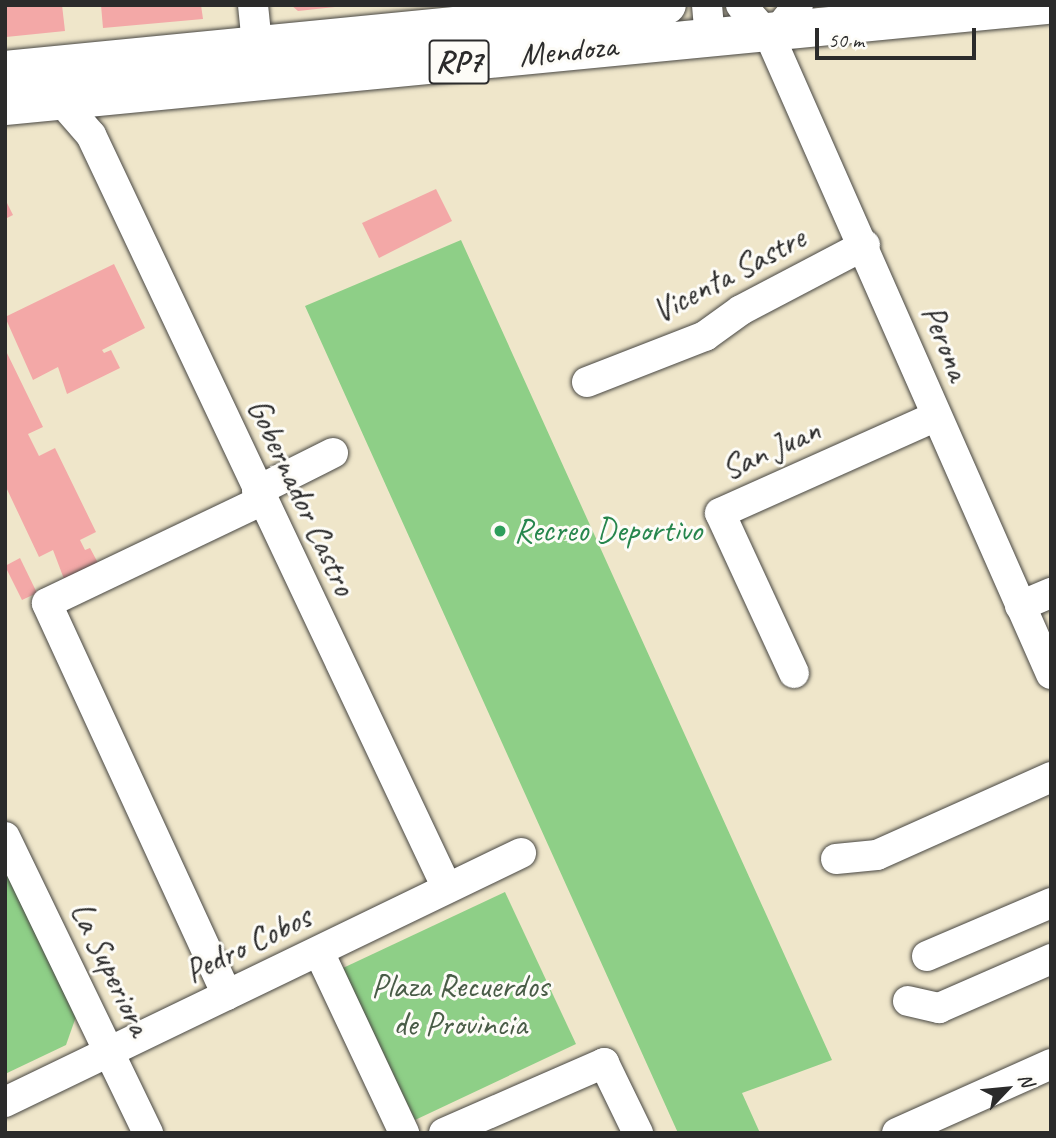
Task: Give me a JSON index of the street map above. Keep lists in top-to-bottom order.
{
  "streets": {
    "main road": ["Mendoza", "RP7"],
    "street": [
      "Vicenta Sastre",
      "Perona",
      "San Juan",
      "Gobernador Castro",
      "Pedro Cobos",
      "La Superiora"
    ]
  },
  "crossings": [
    ["Mendoza", "Perona"],
    ["Mendoza", "Gobernador Castro"],
    ["Vicenta Sastre", "Perona"],
    ["Perona", "San Juan"],
    ["Gobernador Castro", "Pedro Cobos"],
    ["Pedro Cobos", "La Superiora"]
  ],
  "parks": ["Plaza Recuerdos de Provincia"],
  "places": ["Recreo Deportivo"],
  "scale_bar": "50 m",
  "north": "top right"
}
